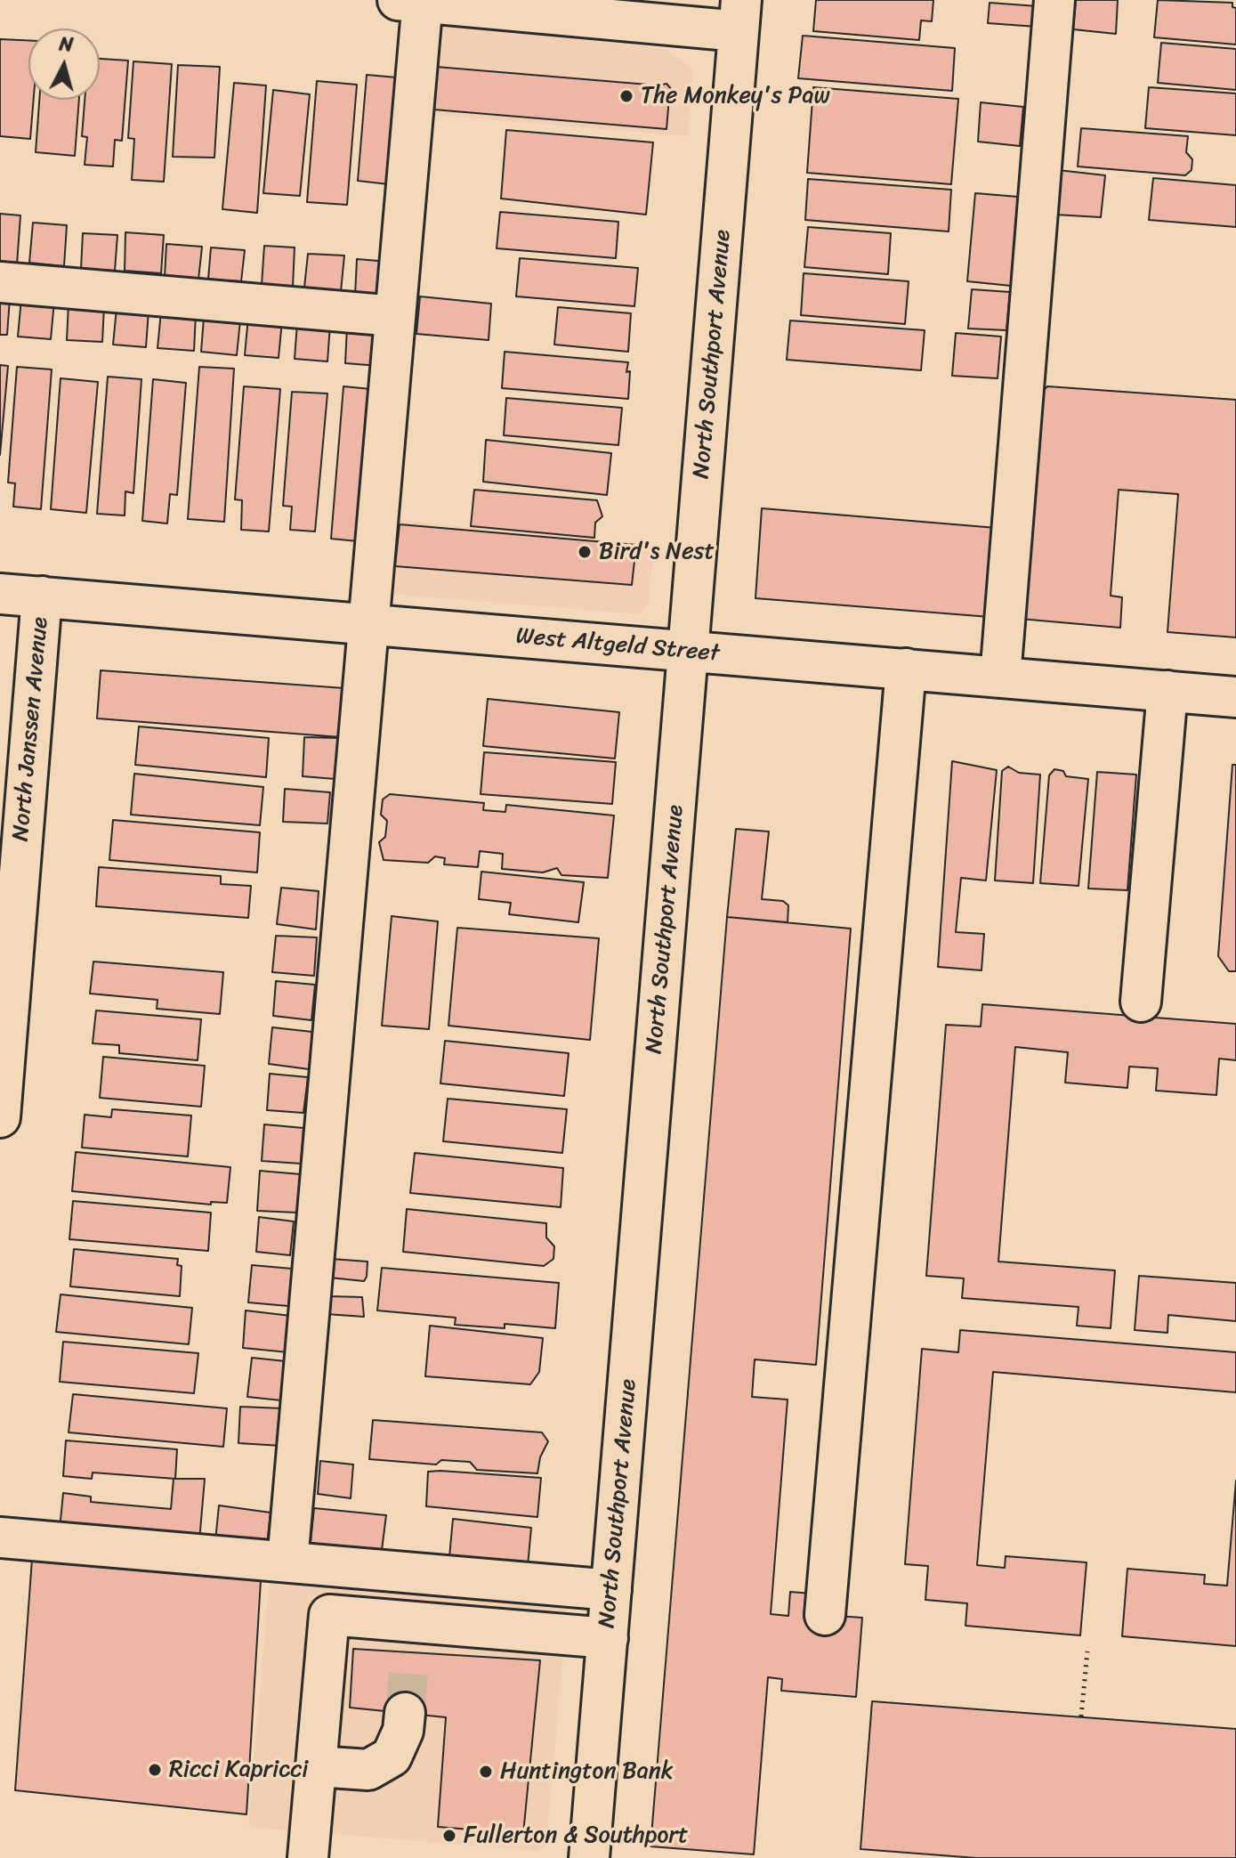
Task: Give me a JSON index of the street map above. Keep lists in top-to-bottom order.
{
  "streets": {
    "street": ["North Southport Avenue", "West Altgeld Street", "North Janssen Avenue"]
  },
  "crossings": [
    ["North Southport Avenue", "West Altgeld Street"],
    ["West Altgeld Street", "North Janssen Avenue"]
  ],
  "places": [
    "The Monkey's Paw",
    "Bird's Nest",
    "Ricci Kapricci",
    "Huntington Bank",
    "Fullerton & Southport"
  ],
  "north": "top"
}
